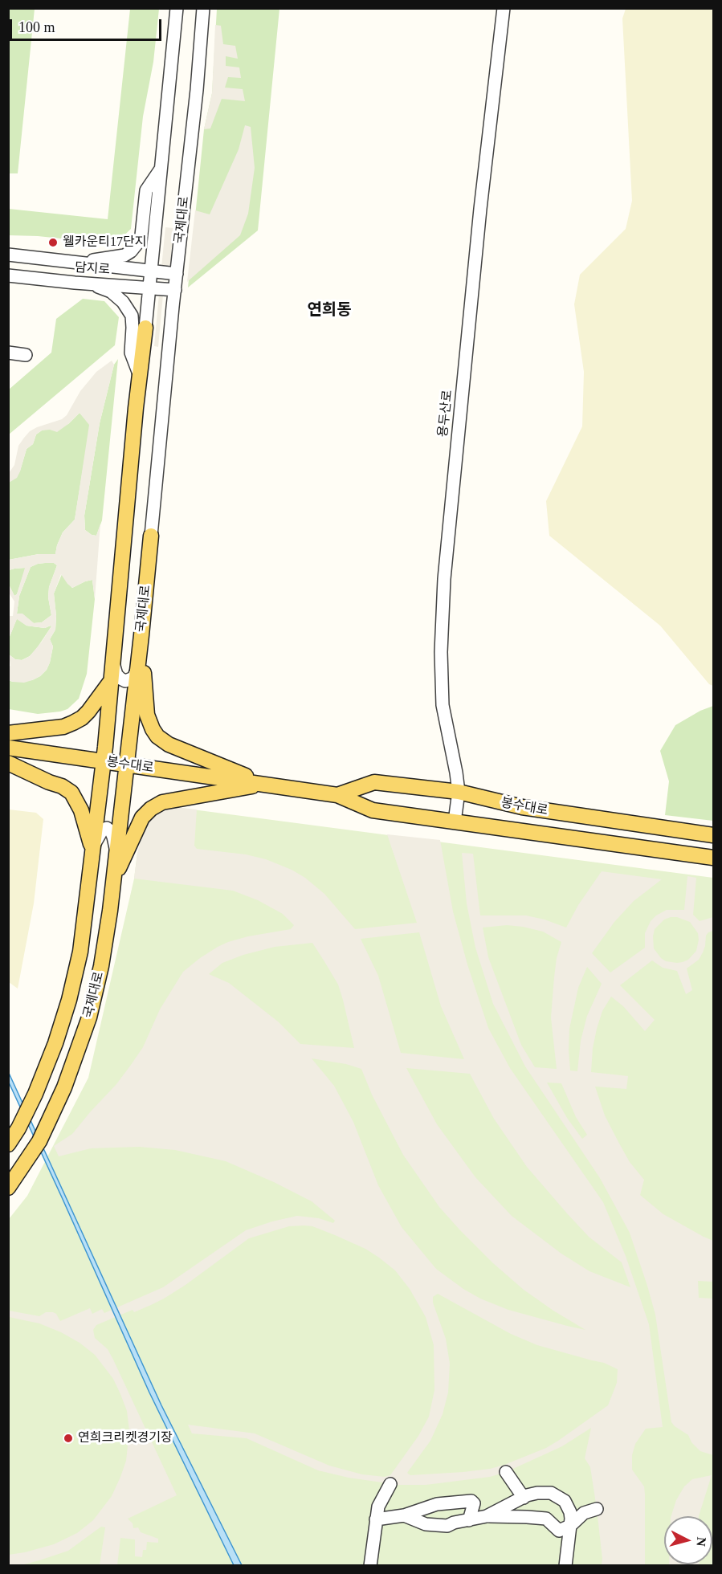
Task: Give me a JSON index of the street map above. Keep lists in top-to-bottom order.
{
  "streets": {
    "main road": ["국제대로", "봉수대로"],
    "street": ["담지로", "용두산로"]
  },
  "crossings": [
    ["국제대로", "담지로"],
    ["국제대로", "봉수대로"],
    ["용두산로", "봉수대로"]
  ],
  "districts": ["연희동"],
  "places": ["웰카운티17단지", "연희크리켓경기장"],
  "scale_bar": "100 m",
  "north": "right"
}
